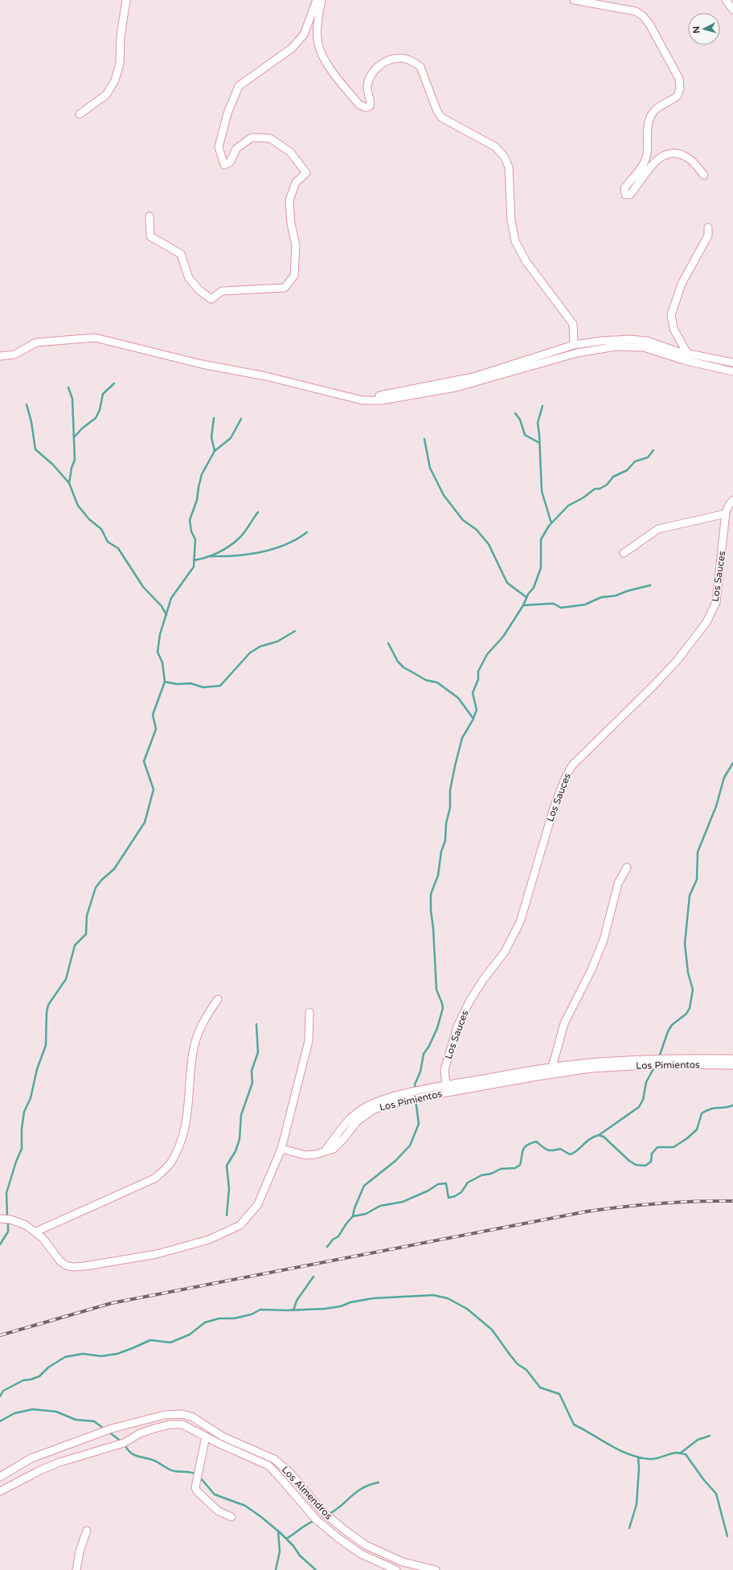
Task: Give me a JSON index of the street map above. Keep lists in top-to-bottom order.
{
  "streets": {
    "street": ["Los Sauces", "Los Pimientos", "Los Almendros"]
  },
  "crossings": [
    ["Los Sauces", "Los Pimientos"]
  ],
  "north": "left"
}
